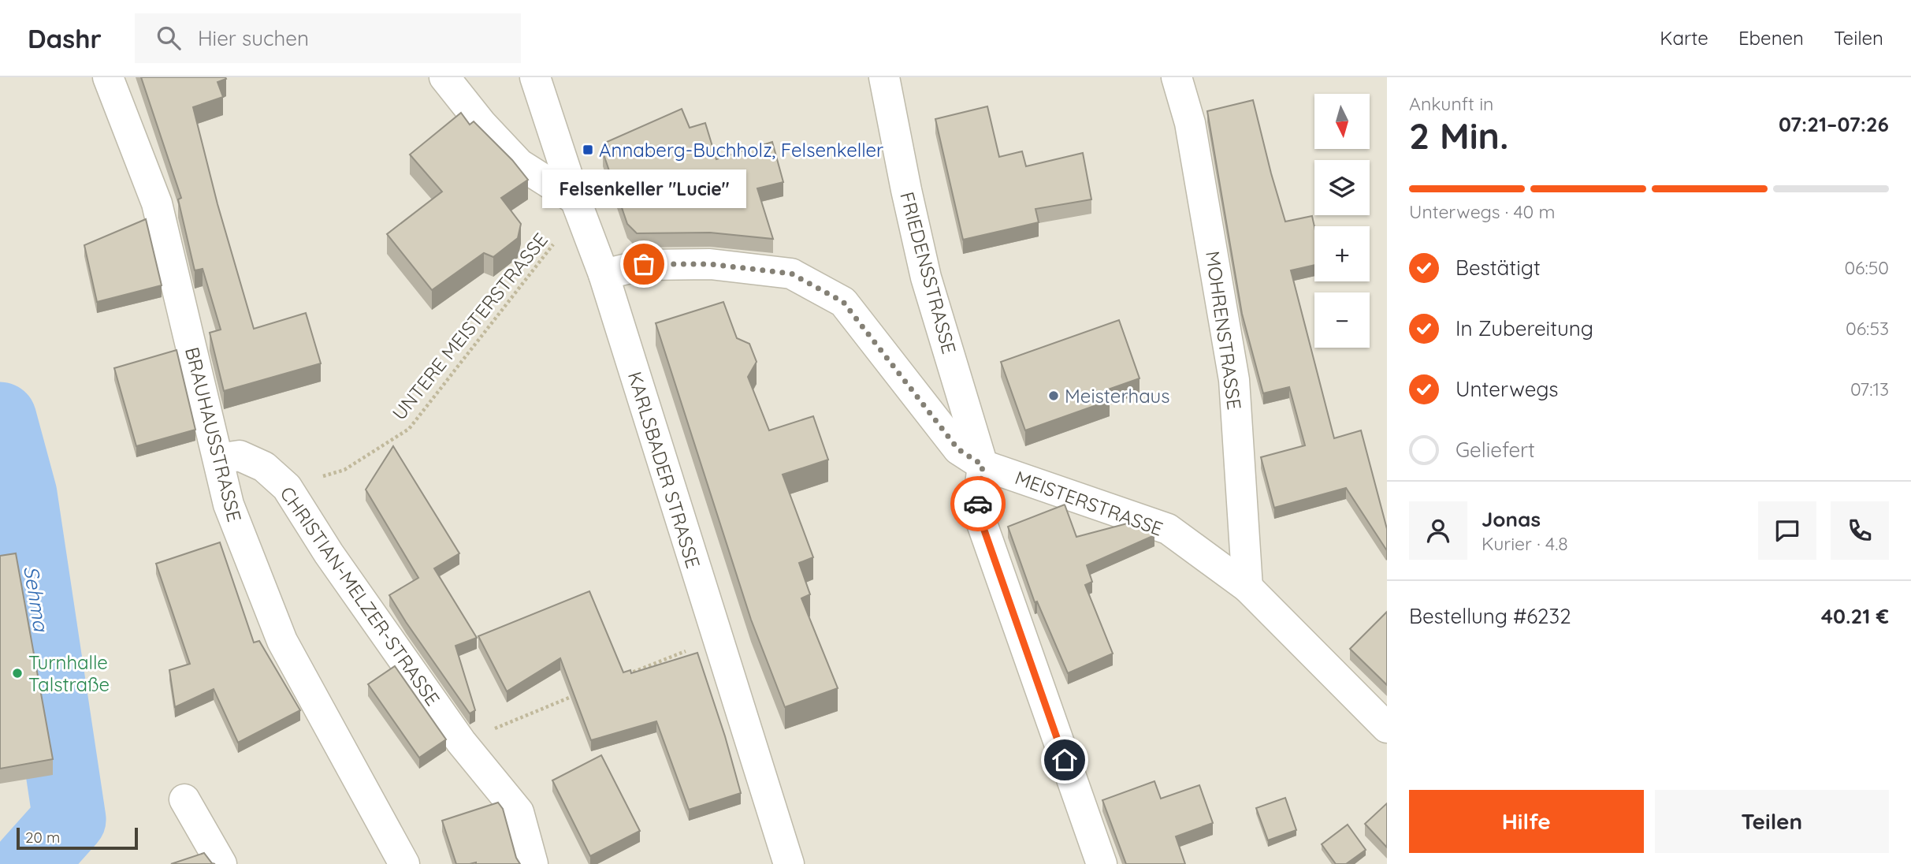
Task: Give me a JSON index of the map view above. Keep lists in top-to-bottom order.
{
  "streets": {
    "street": [
      "FRIEDENSSTRASSE",
      "MOHRENSTRASSE",
      "BRAUHAUSSTRASSE",
      "KARLSBADER STRASSE",
      "MEISTERSTRASSE",
      "CHRISTIAN-MELZER-STRASSE"
    ],
    "path": ["UNTERE MEISTERSTRASSE"]
  },
  "crossings": [
    ["FRIEDENSSTRASSE", "MEISTERSTRASSE"],
    ["UNTERE MEISTERSTRASSE", "KARLSBADER STRASSE"],
    ["UNTERE MEISTERSTRASSE", "CHRISTIAN-MELZER-STRASSE"],
    ["MOHRENSTRASSE", "MEISTERSTRASSE"],
    ["BRAUHAUSSTRASSE", "CHRISTIAN-MELZER-STRASSE"],
    ["KARLSBADER STRASSE", "MEISTERSTRASSE"]
  ],
  "water": ["Sehma"],
  "places": {
    "transit": ["Annaberg-Buchholz, Felsenkeller"],
    "other": ["Felsenkeller \"Lucie\"", "Meisterhaus", "Turnhalle Talstraße"]
  },
  "scale_bar": "20 m",
  "north": "bottom",
  "page": {
    "header": "Dashr",
    "search": "Hier suchen",
    "nav": ["Karte", "Ebenen", "Teilen"],
    "heading": ["2 Min.", "Ankunft in", "07:21–07:26"],
    "panel": [
      "Jonas",
      "Kurier · 4.8",
      "Bestellung #6232",
      "40.21 €"
    ],
    "map_buttons": ["+", "−"],
    "bubble": "Felsenkeller \"Lucie\"",
    "bar": "Unterwegs · 40 m",
    "list": [
      ["Bestätigt", "06:50"],
      ["In Zubereitung", "06:53"],
      ["Unterwegs", "07:13"],
      "Geliefert"
    ],
    "buttons": ["Hilfe", "Teilen"],
    "scale": "20 m"
  }
}
